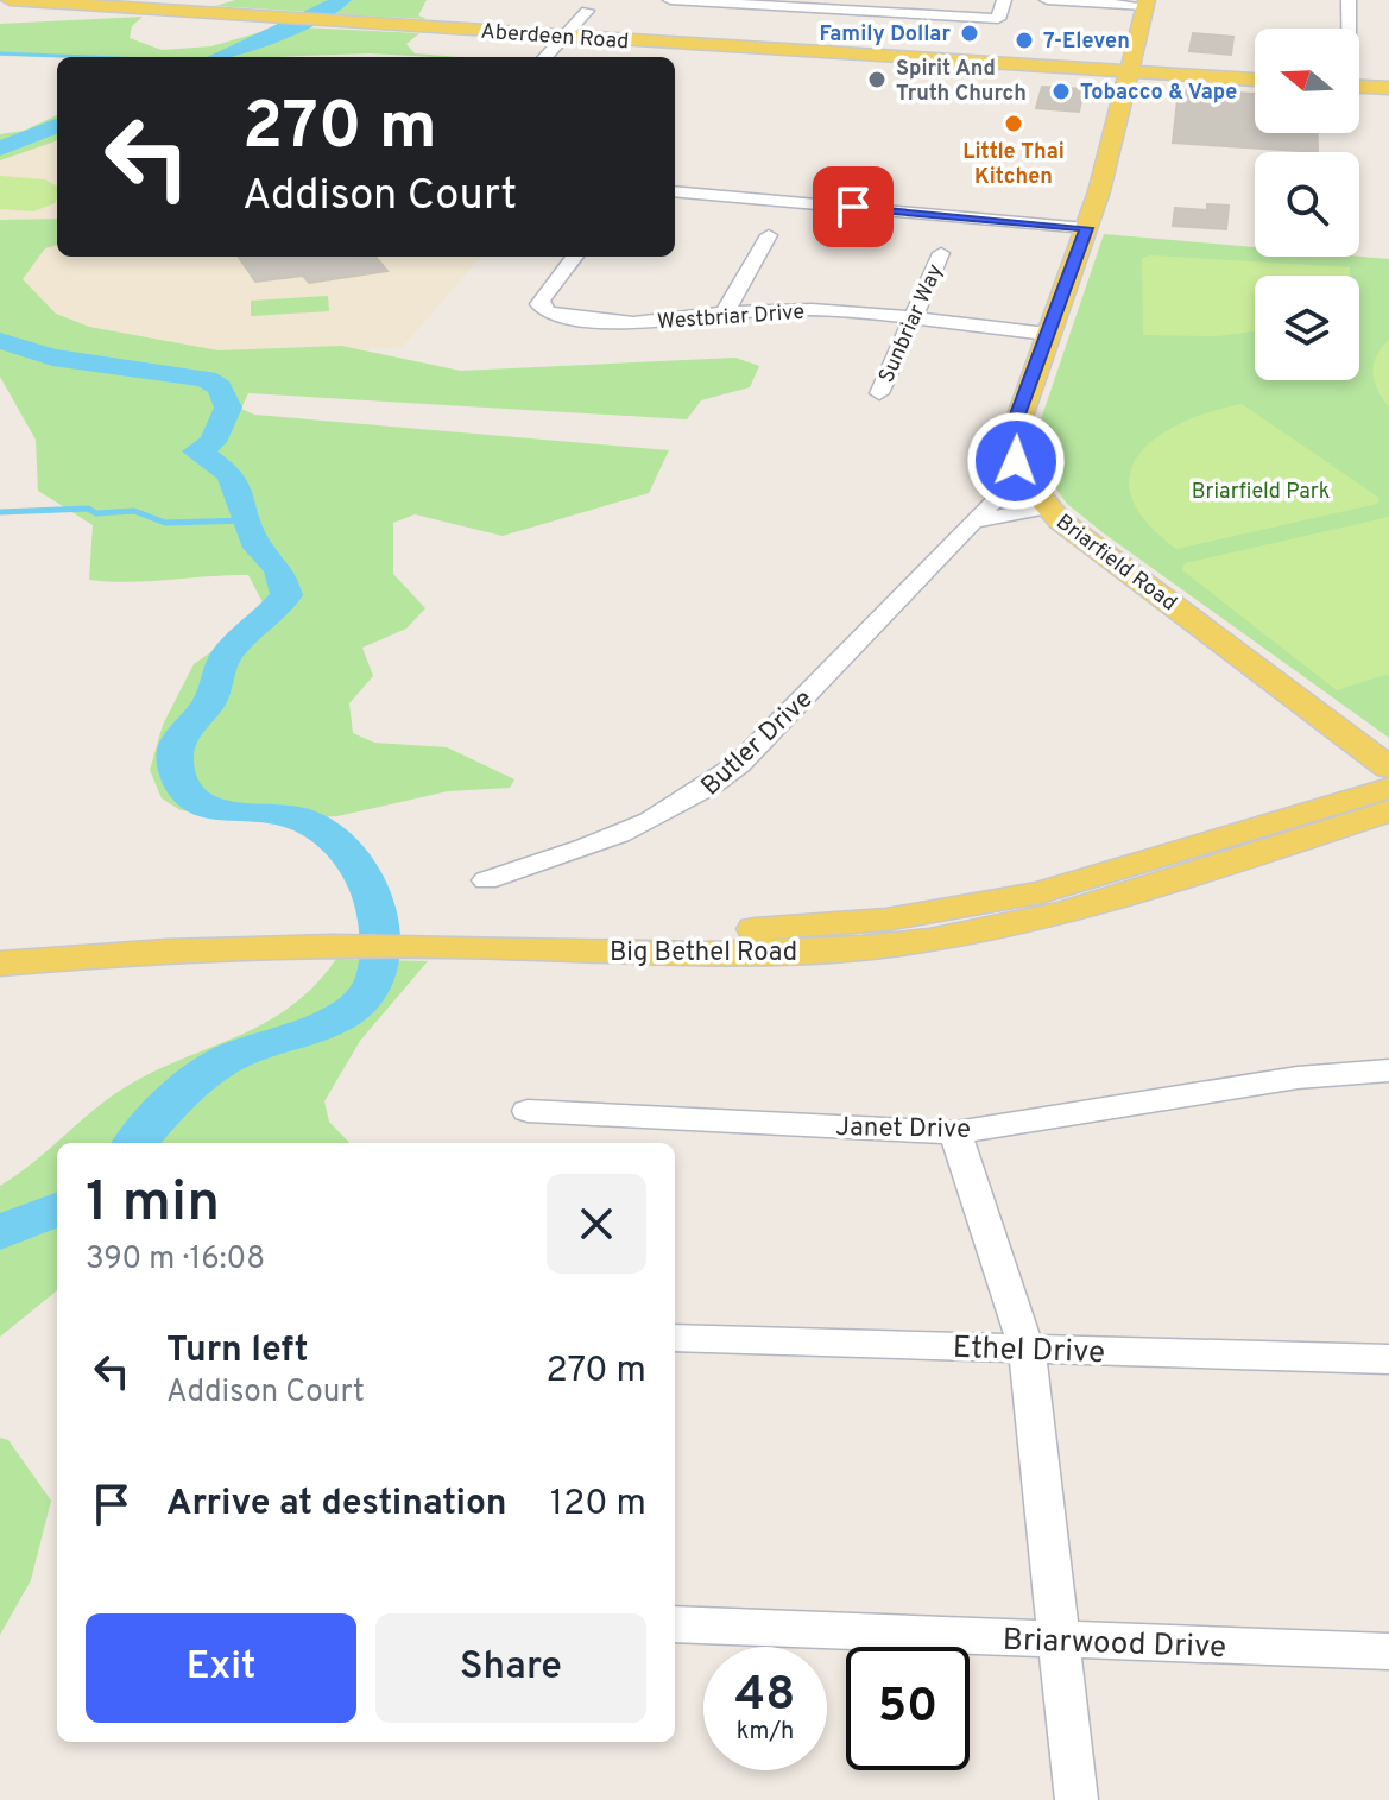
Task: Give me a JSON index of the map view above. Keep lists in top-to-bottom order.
{
  "streets": {
    "main road": ["Aberdeen Road", "Briarfield Road", "Big Bethel Road"],
    "street": [
      "Westbriar Drive",
      "Sunbriar Way",
      "Butler Drive",
      "Janet Drive",
      "Ethel Drive",
      "Briarwood Drive"
    ]
  },
  "crossings": [
    ["Aberdeen Road", "Briarfield Road"],
    ["Westbriar Drive", "Sunbriar Way"],
    ["Westbriar Drive", "Briarfield Road"],
    ["Briarfield Road", "Butler Drive"]
  ],
  "parks": ["Briarfield Park"],
  "places": [
    "Family Dollar",
    "7-Eleven",
    "Spirit And Truth Church",
    "Tobacco & Vape",
    "Little Thai Kitchen"
  ],
  "north": "left",
  "page": {
    "turn": ["270 m", "Addison Court"],
    "heading": ["1 min", "390 m · 16:08"],
    "list": [
      {
        "name": "Turn left",
        "note": "Addison Court",
        "value": "270 m"
      },
      {
        "name": "Arrive at destination",
        "value": "120 m"
      }
    ],
    "buttons": ["Exit", "Share"],
    "speed": "48 km/h",
    "limit": "50"
  }
}
